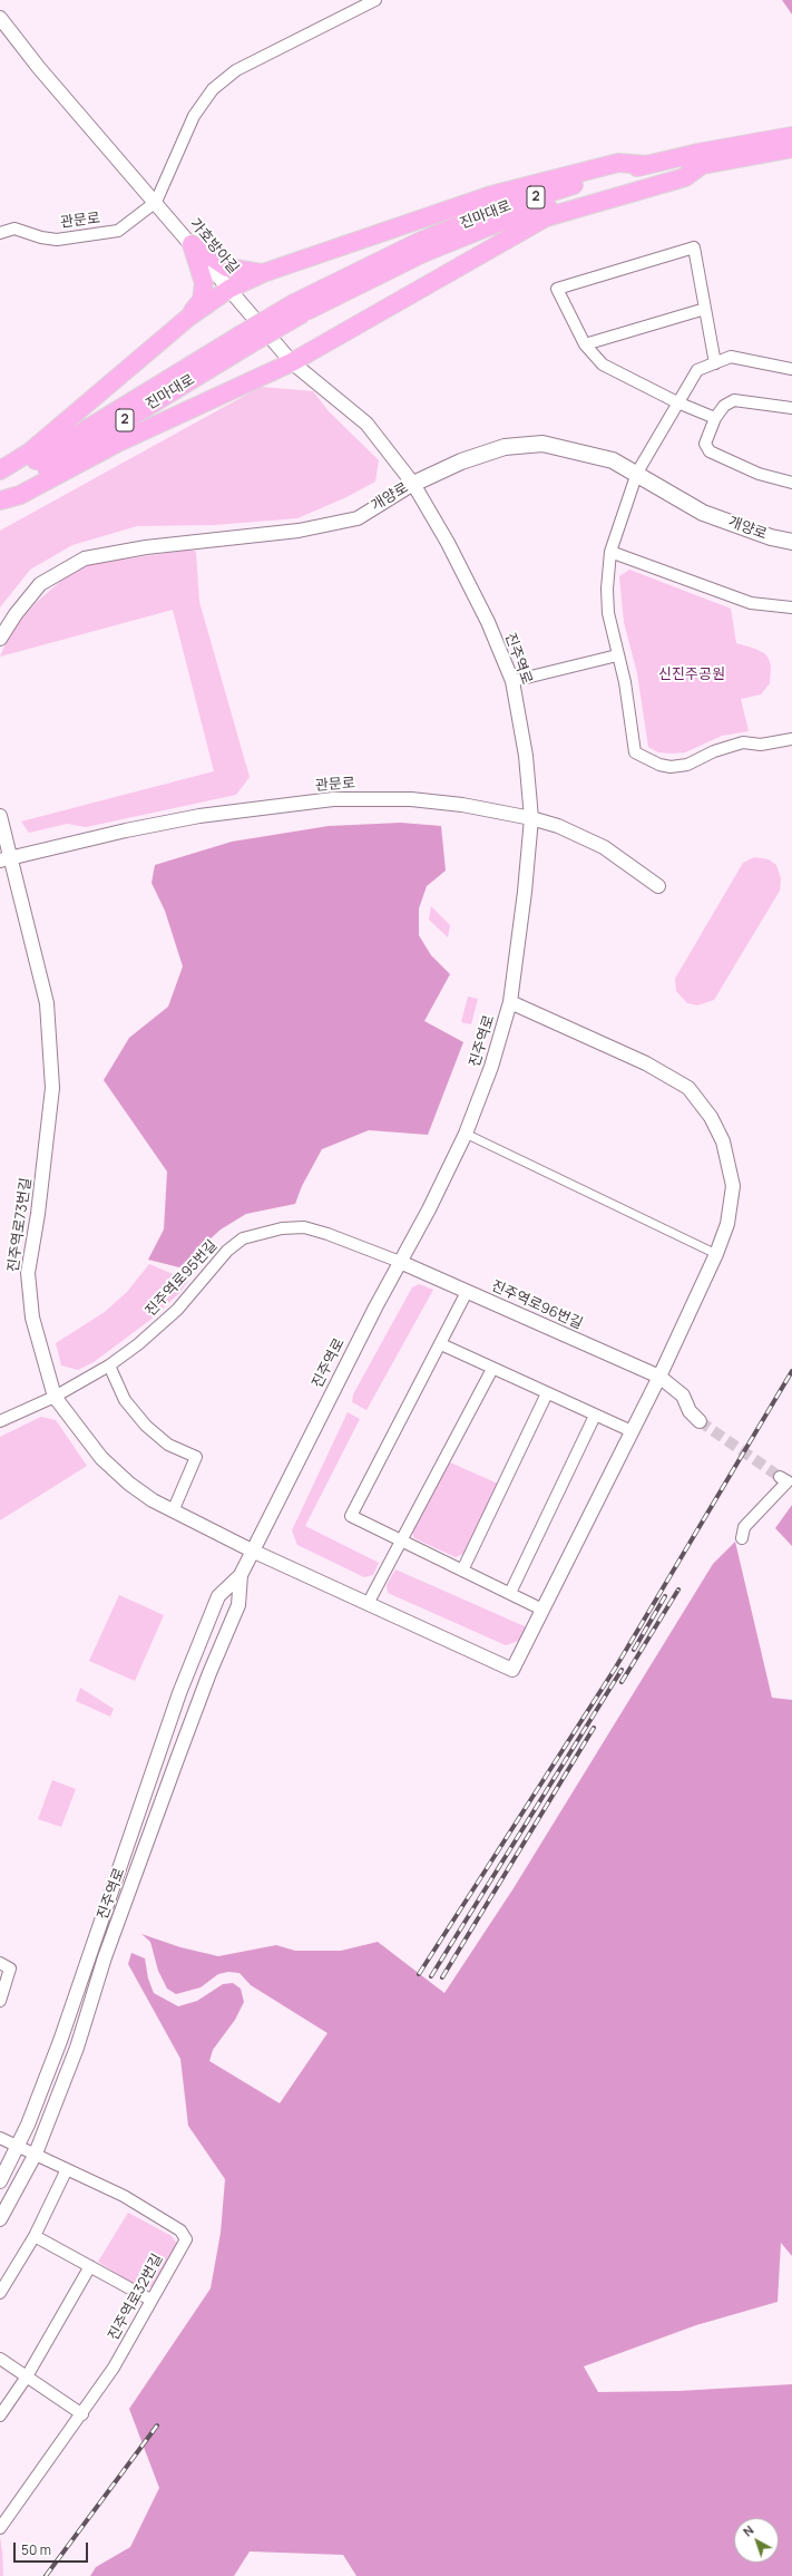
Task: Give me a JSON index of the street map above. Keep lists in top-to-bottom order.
{
  "streets": {
    "highway": ["2", "진마대로"],
    "main road": ["개양로"],
    "street": [
      "관문로",
      "가호방아길",
      "진주역로",
      "진주역로73번길",
      "진주역로95번길",
      "진주역로96번길",
      "진주역로32번길"
    ]
  },
  "crossings": [
    ["2", "진마대로"],
    ["관문로", "가호방아길"],
    ["관문로", "진주역로"],
    ["관문로", "진주역로73번길"],
    ["가호방아길", "개양로"],
    ["가호방아길", "진주역로"],
    ["개양로", "진주역로"],
    ["진주역로", "진주역로73번길"],
    ["진주역로", "진주역로95번길"],
    ["진주역로", "진주역로96번길"],
    ["진주역로", "진주역로32번길"],
    ["진주역로73번길", "진주역로95번길"],
    ["진주역로95번길", "진주역로96번길"]
  ],
  "parks": ["신진주공원"],
  "scale_bar": "50 m",
  "north": "top left"
}
